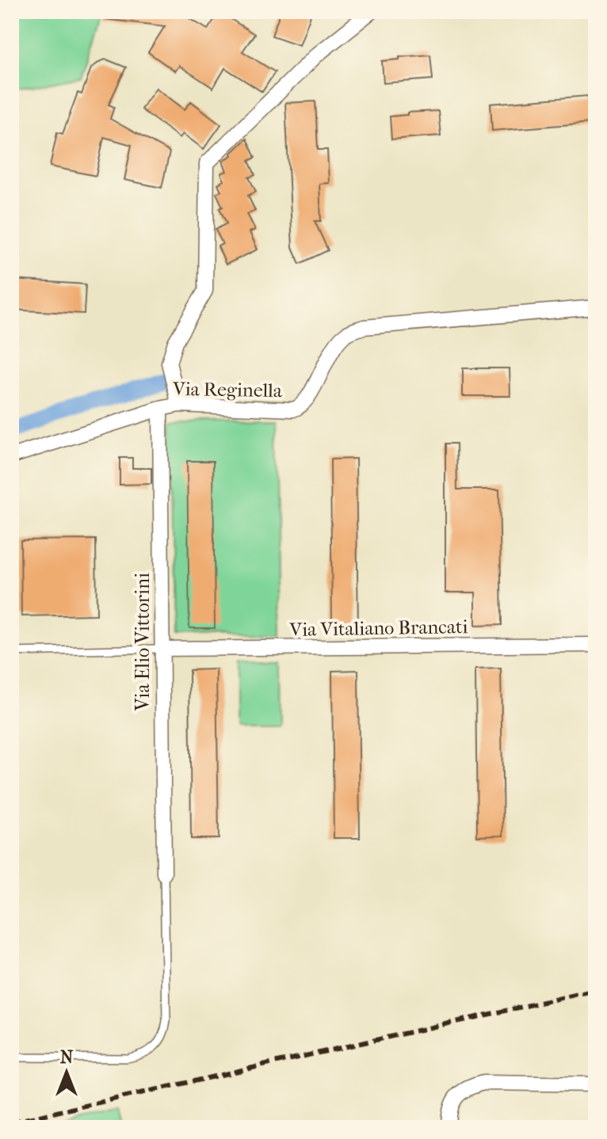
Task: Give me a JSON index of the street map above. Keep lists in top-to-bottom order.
{
  "streets": {
    "street": ["Via Reginella", "Via Vitaliano Brancati", "Via Elio Vittorini"]
  },
  "crossings": [
    ["Via Reginella", "Via Elio Vittorini"],
    ["Via Vitaliano Brancati", "Via Elio Vittorini"]
  ],
  "north": "top"
}
